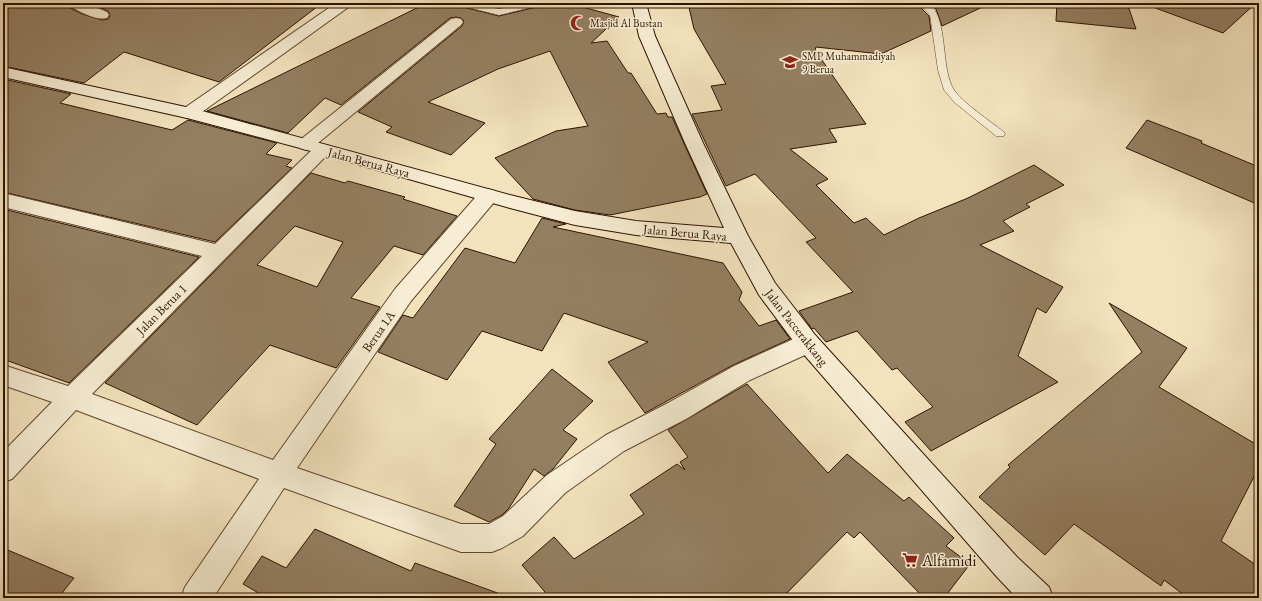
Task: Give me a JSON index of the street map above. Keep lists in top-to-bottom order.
{
  "streets": {
    "street": [
      "Jalan Berua Raya",
      "Jalan Berua 1",
      "Jalan Paccerakkang",
      "Berua 1A"
    ]
  },
  "crossings": [
    ["Jalan Berua Raya", "Jalan Berua 1"],
    ["Jalan Berua Raya", "Jalan Paccerakkang"],
    ["Jalan Berua Raya", "Berua 1A"]
  ],
  "places": {
    "mosque": ["Masjid Al Bustan"],
    "school or university": ["SMP Muhammadiyah 9 Berua"],
    "supermarket": ["Alfamidi"]
  }
}
